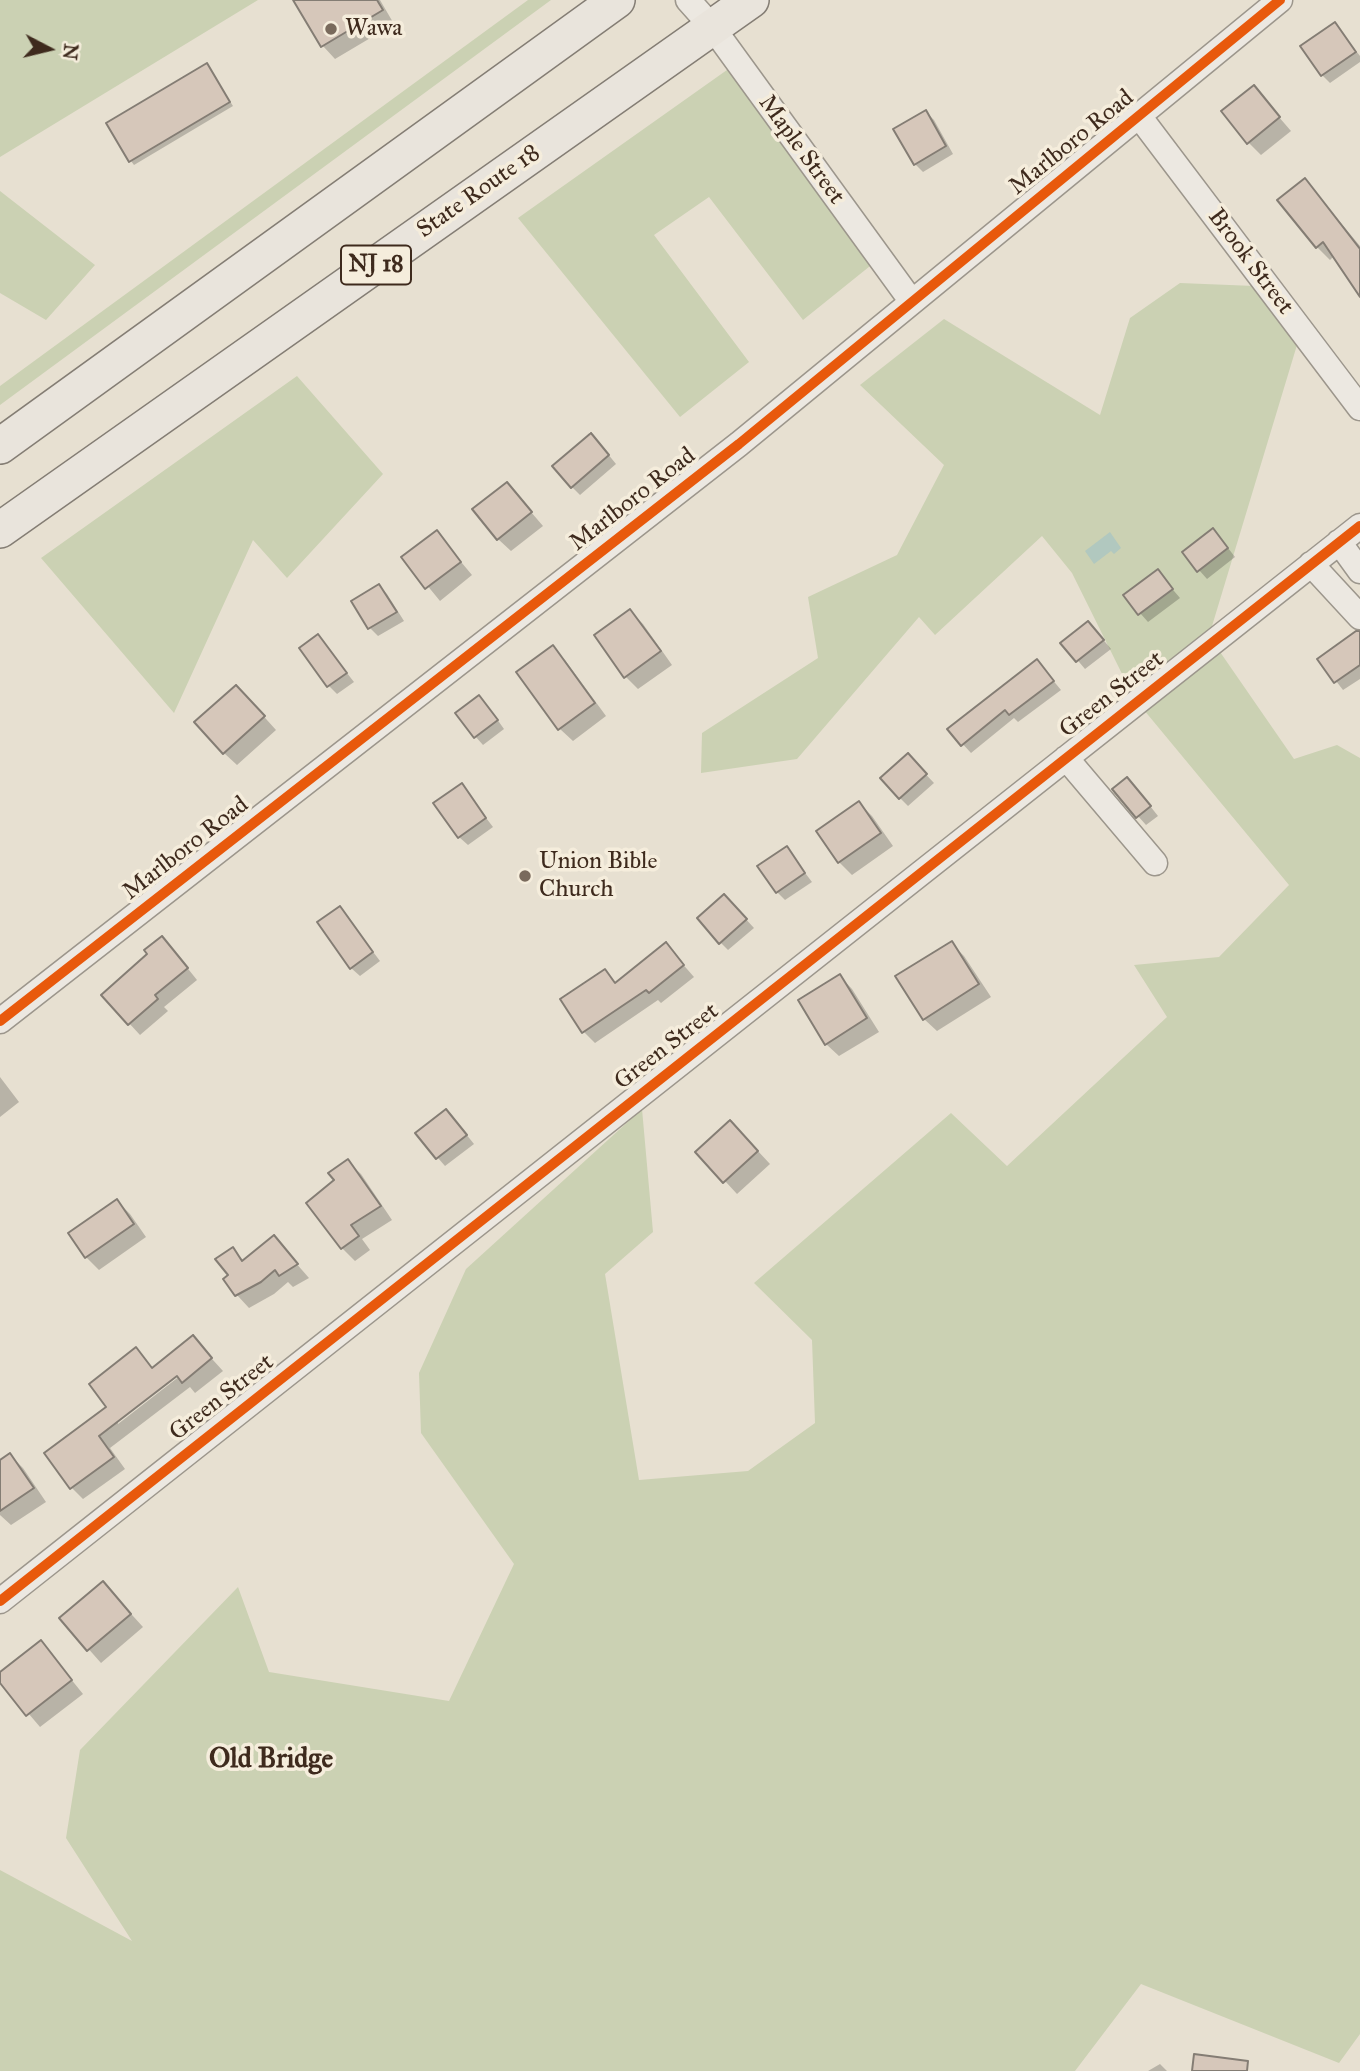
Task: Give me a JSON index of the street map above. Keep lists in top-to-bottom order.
{
  "streets": {
    "highway": ["State Route 18", "NJ 18"],
    "street": [
      "Marlboro Road",
      "Maple Street",
      "Brook Street",
      "Green Street"
    ]
  },
  "crossings": [
    ["Marlboro Road", "Maple Street"],
    ["Marlboro Road", "Brook Street"],
    ["Maple Street", "State Route 18"]
  ],
  "districts": ["Old Bridge"],
  "places": ["Wawa", "Union Bible Church"],
  "north": "right"
}
